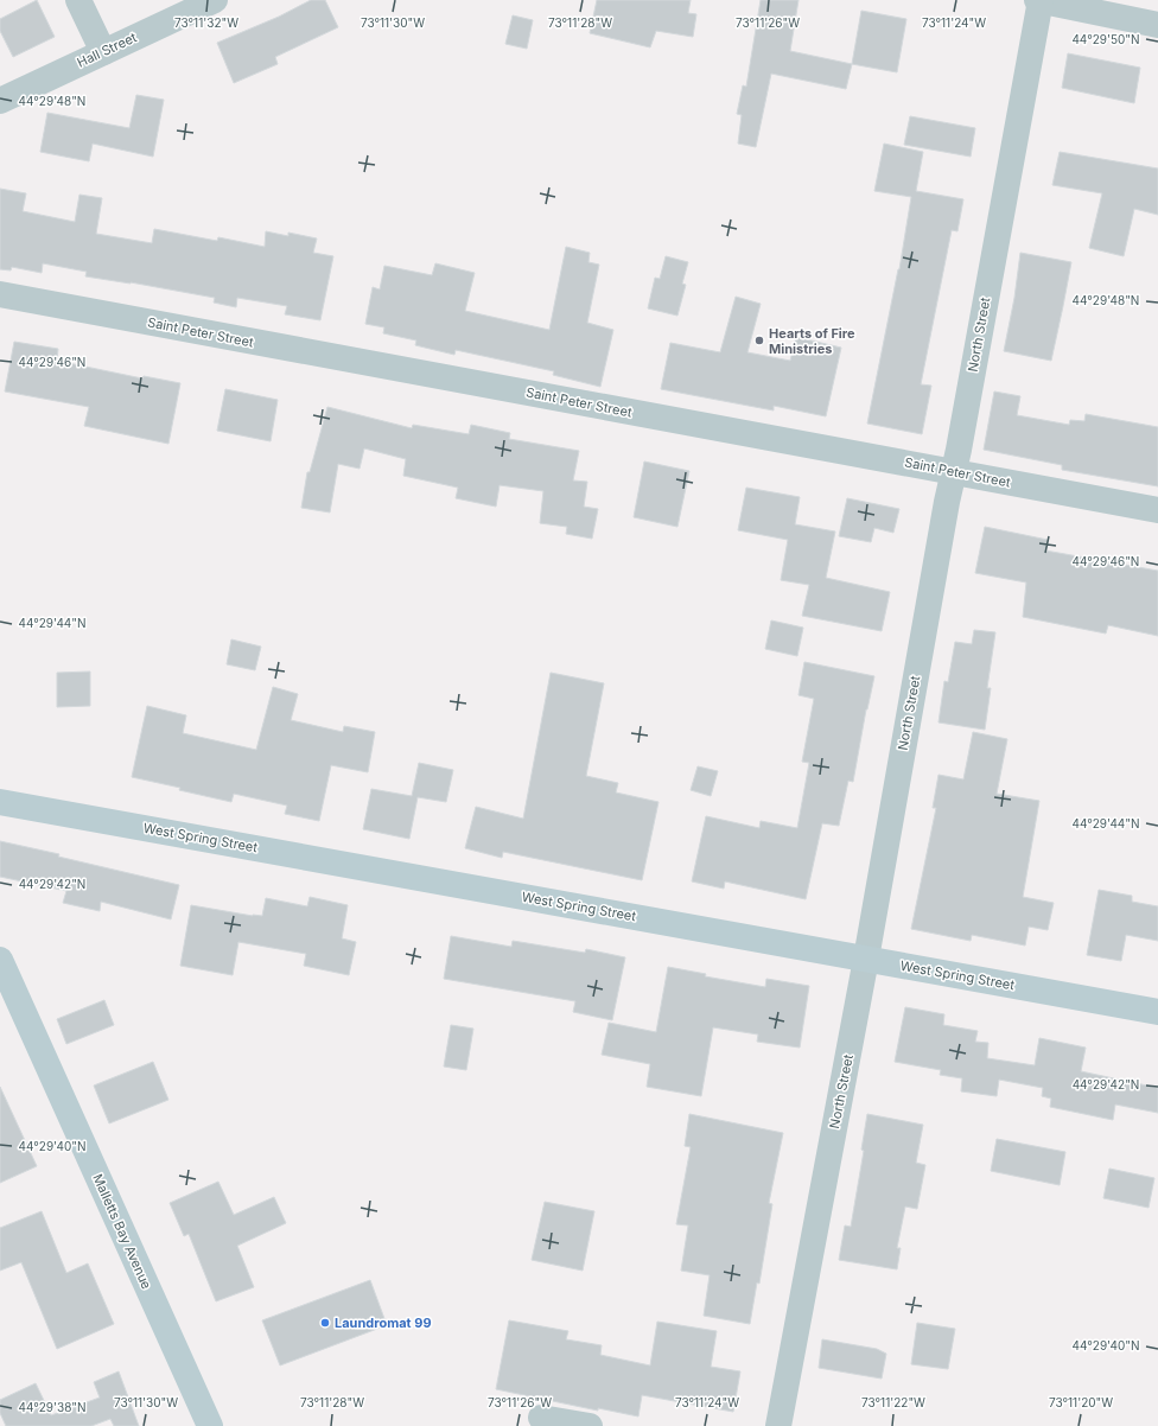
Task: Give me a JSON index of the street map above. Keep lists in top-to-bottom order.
{
  "streets": {
    "street": [
      "Hall Street",
      "Saint Peter Street",
      "North Street",
      "West Spring Street",
      "Malletts Bay Avenue"
    ]
  },
  "crossings": [
    ["Saint Peter Street", "North Street"],
    ["North Street", "West Spring Street"]
  ],
  "places": ["Hearts of Fire Ministries", "Laundromat 99"],
  "coordinates": [
    "73°11'32\"W",
    "73°11'30\"W",
    "73°11'28\"W",
    "73°11'26\"W",
    "73°11'24\"W",
    "44°29'50\"N",
    "44°29'48\"N",
    "44°29'46\"N",
    "44°29'44\"N",
    "44°29'42\"N",
    "44°29'40\"N",
    "73°11'22\"W",
    "73°11'20\"W",
    "44°29'38\"N"
  ]
}
